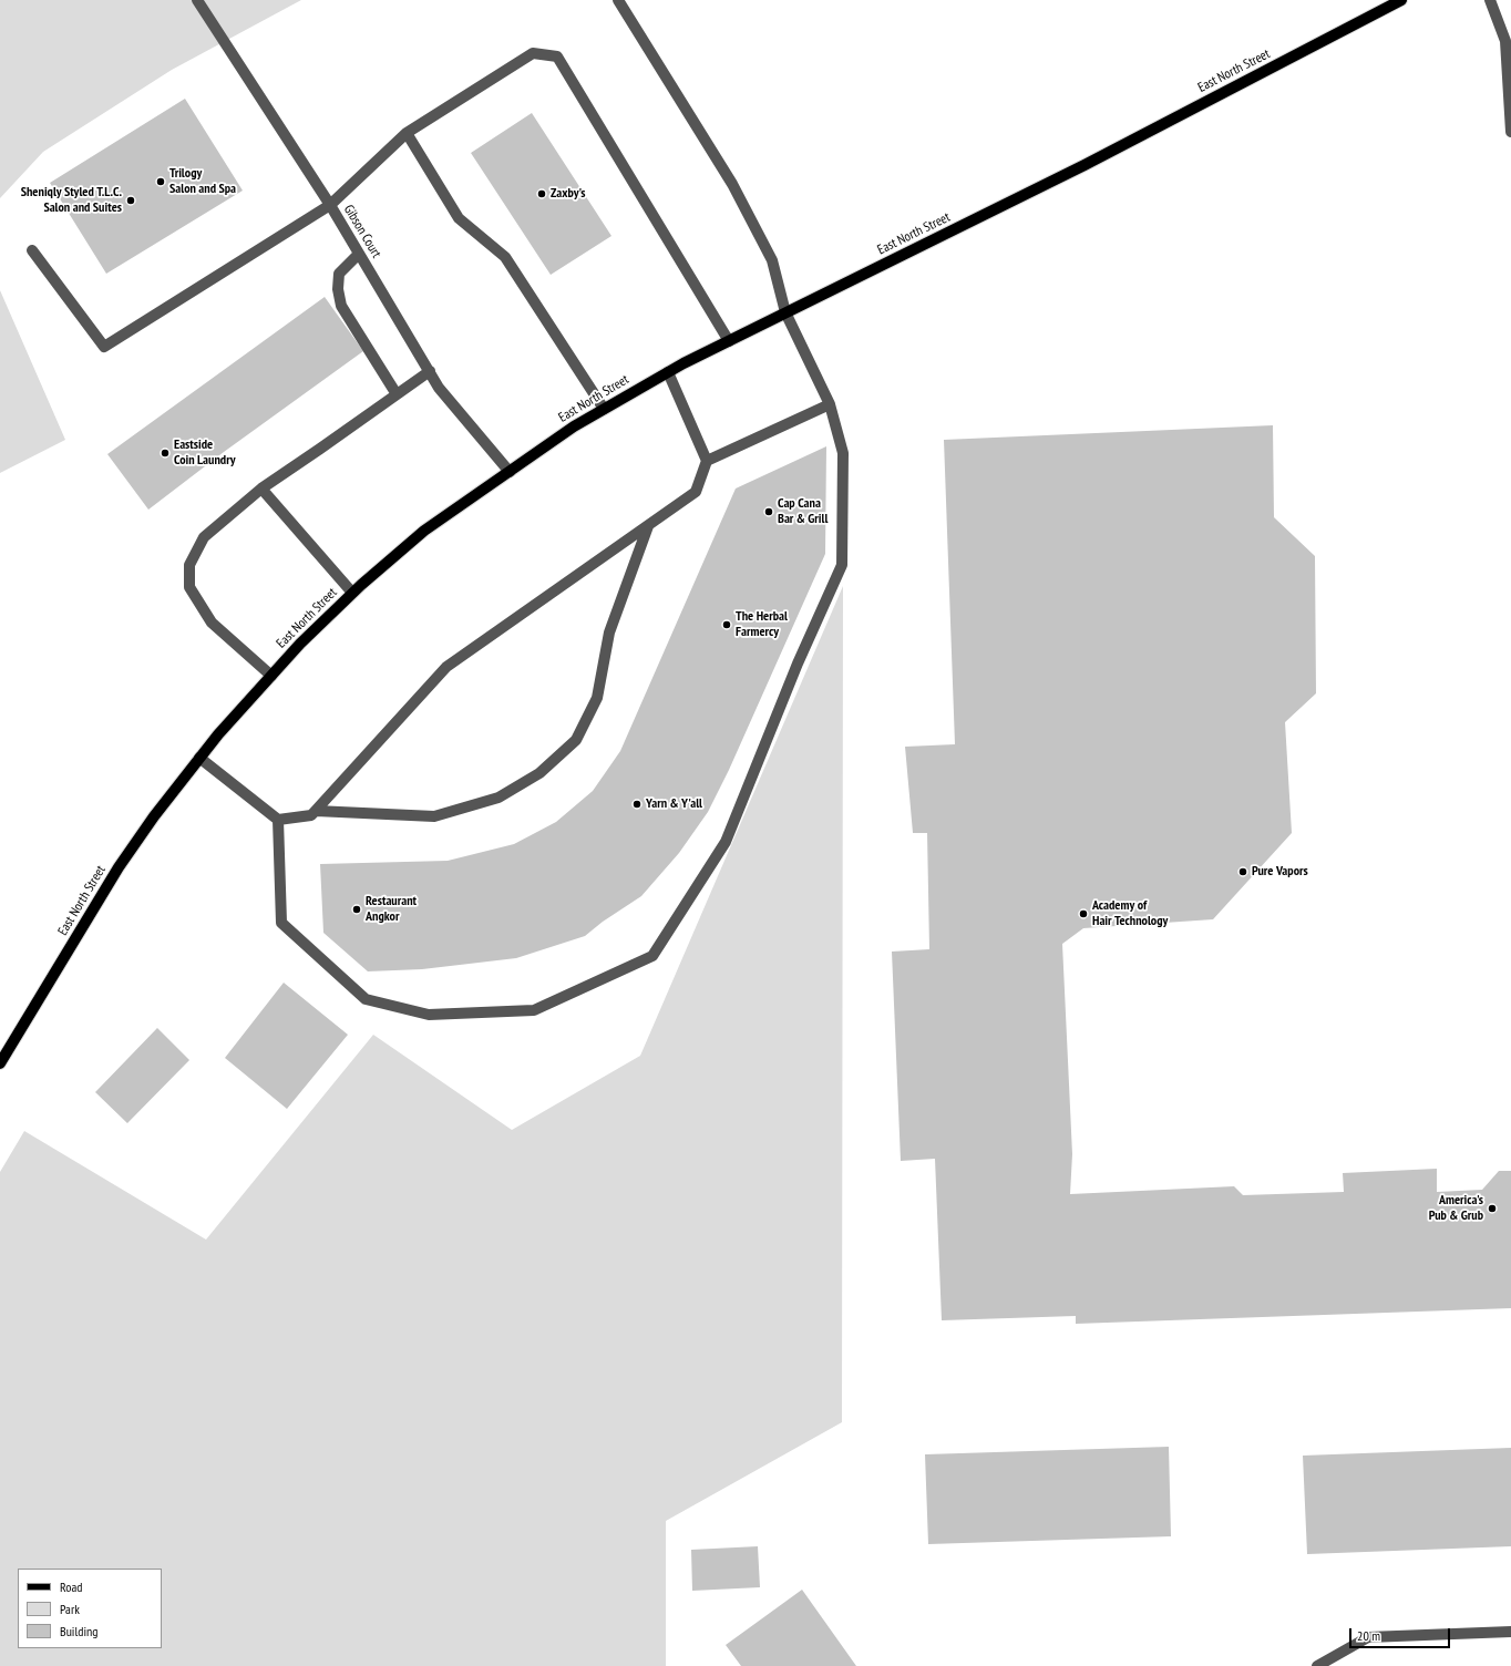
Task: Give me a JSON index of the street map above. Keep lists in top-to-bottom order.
{
  "streets": {
    "main road": ["East North Street"],
    "street": ["Gibson Court"]
  },
  "crossings": [
    ["East North Street", "Gibson Court"]
  ],
  "places": [
    "Trilogy Salon and Spa",
    "Zaxby's",
    "Sheniqly Styled T.L.C. Salon and Suites",
    "Eastside Coin Laundry",
    "Cap Cana Bar & Grill",
    "The Herbal Farmercy",
    "Yarn & Y'all",
    "Pure Vapors",
    "Restaurant Angkor",
    "Academy of Hair Technology",
    "America's Pub & Grub"
  ],
  "legend": ["Road", "Park", "Building"],
  "scale_bar": "20 m"
}
